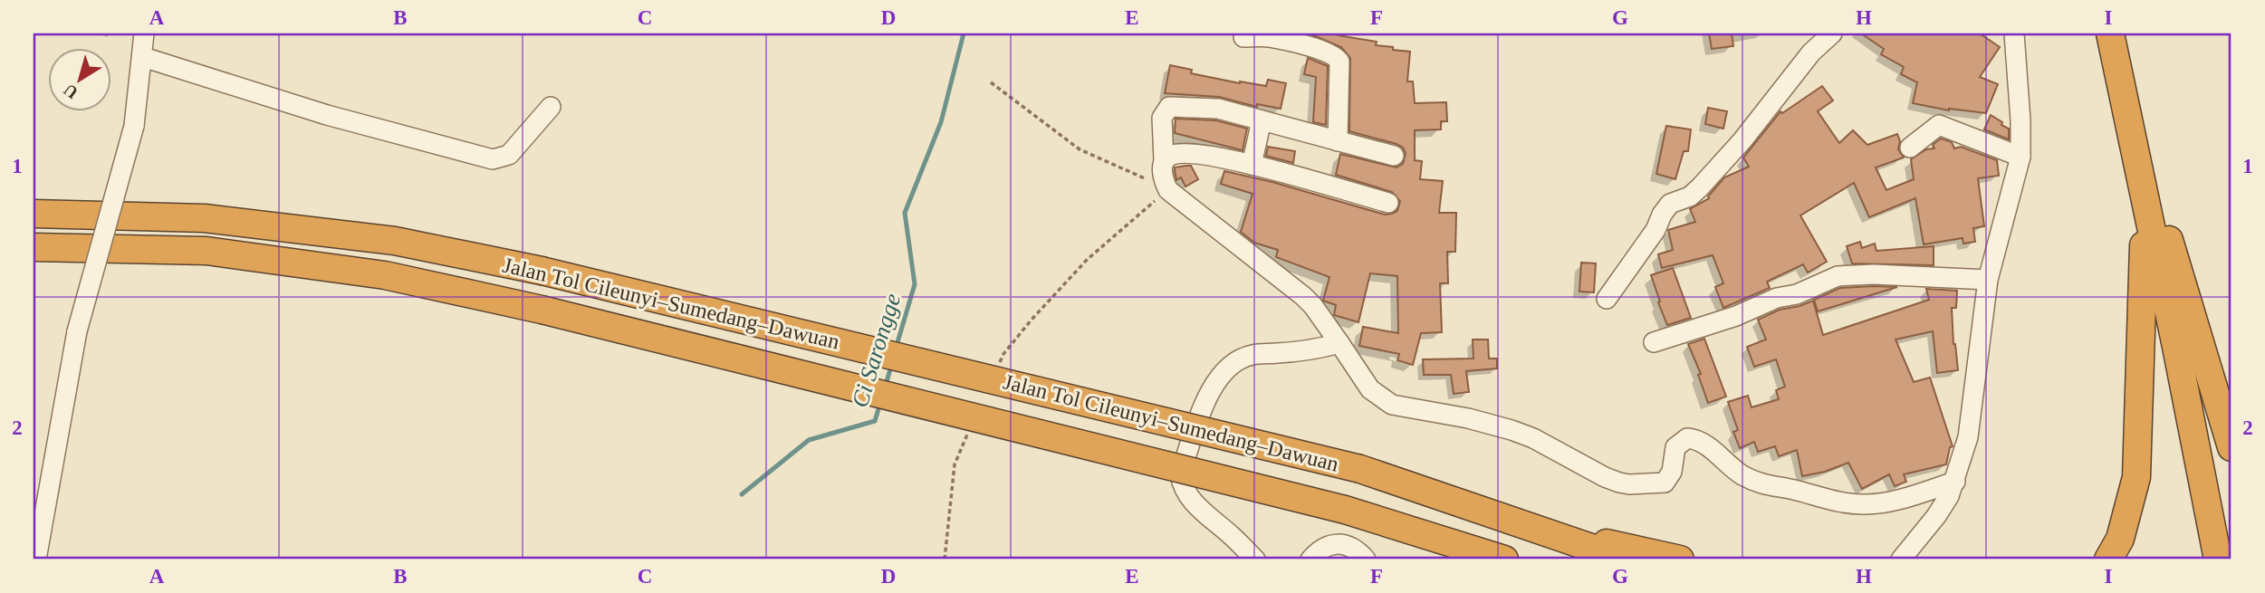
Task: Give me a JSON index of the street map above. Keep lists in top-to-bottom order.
{
  "streets": {
    "highway": ["Jalan Tol Cileunyi–Sumedang–Dawuan"]
  },
  "water": ["Ci Sarongge"],
  "north": "bottom left",
  "grid": {
    "columns": [
      "A",
      "B",
      "C",
      "D",
      "E",
      "F",
      "G",
      "H",
      "I"
    ],
    "rows": ["1", "2"]
  }
}
